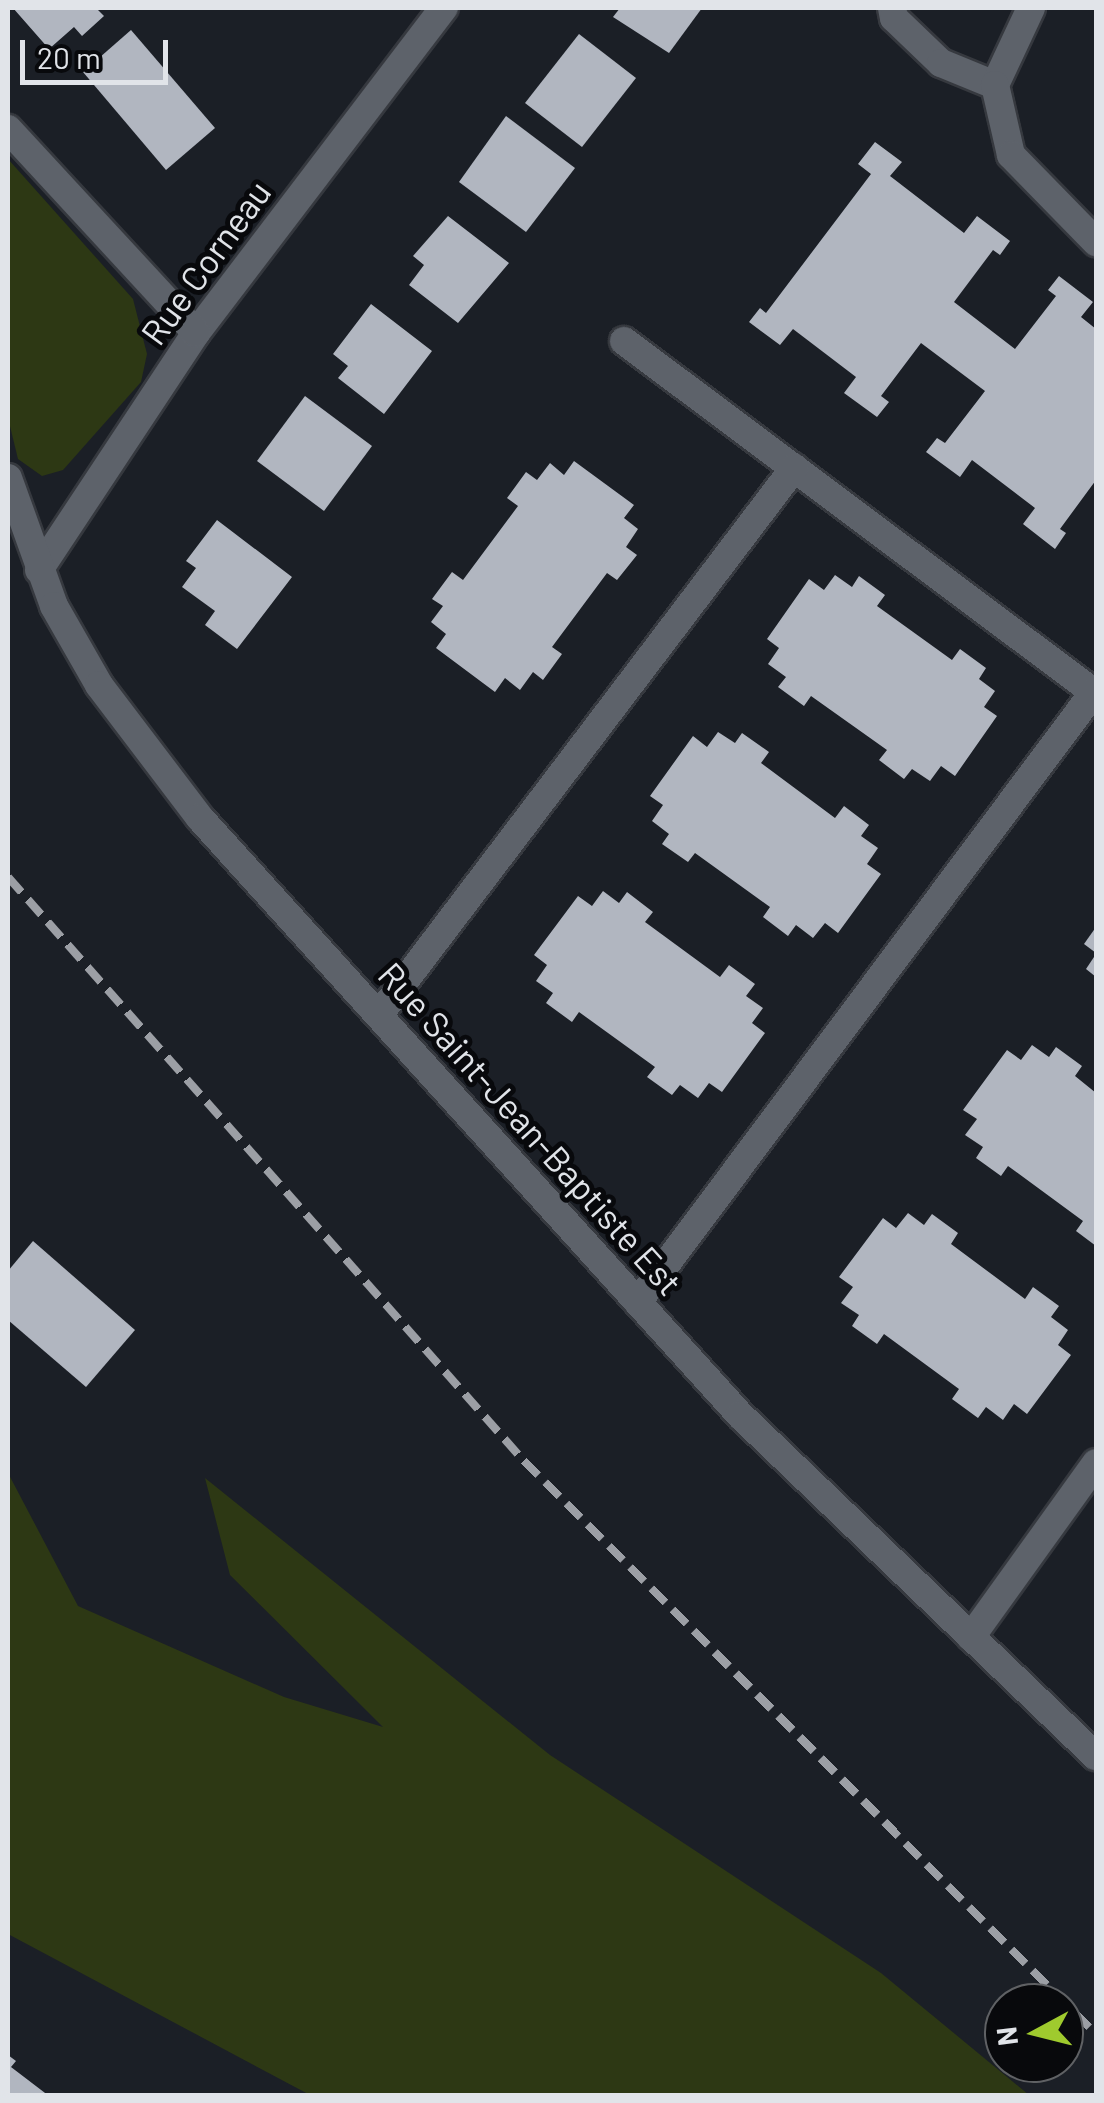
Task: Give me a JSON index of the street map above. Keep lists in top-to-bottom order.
{
  "streets": {
    "street": ["Rue Corneau", "Rue Saint-Jean-Baptiste Est"]
  },
  "crossings": [
    ["Rue Corneau", "Rue Saint-Jean-Baptiste Est"]
  ],
  "scale_bar": "20 m",
  "north": "left"
}
